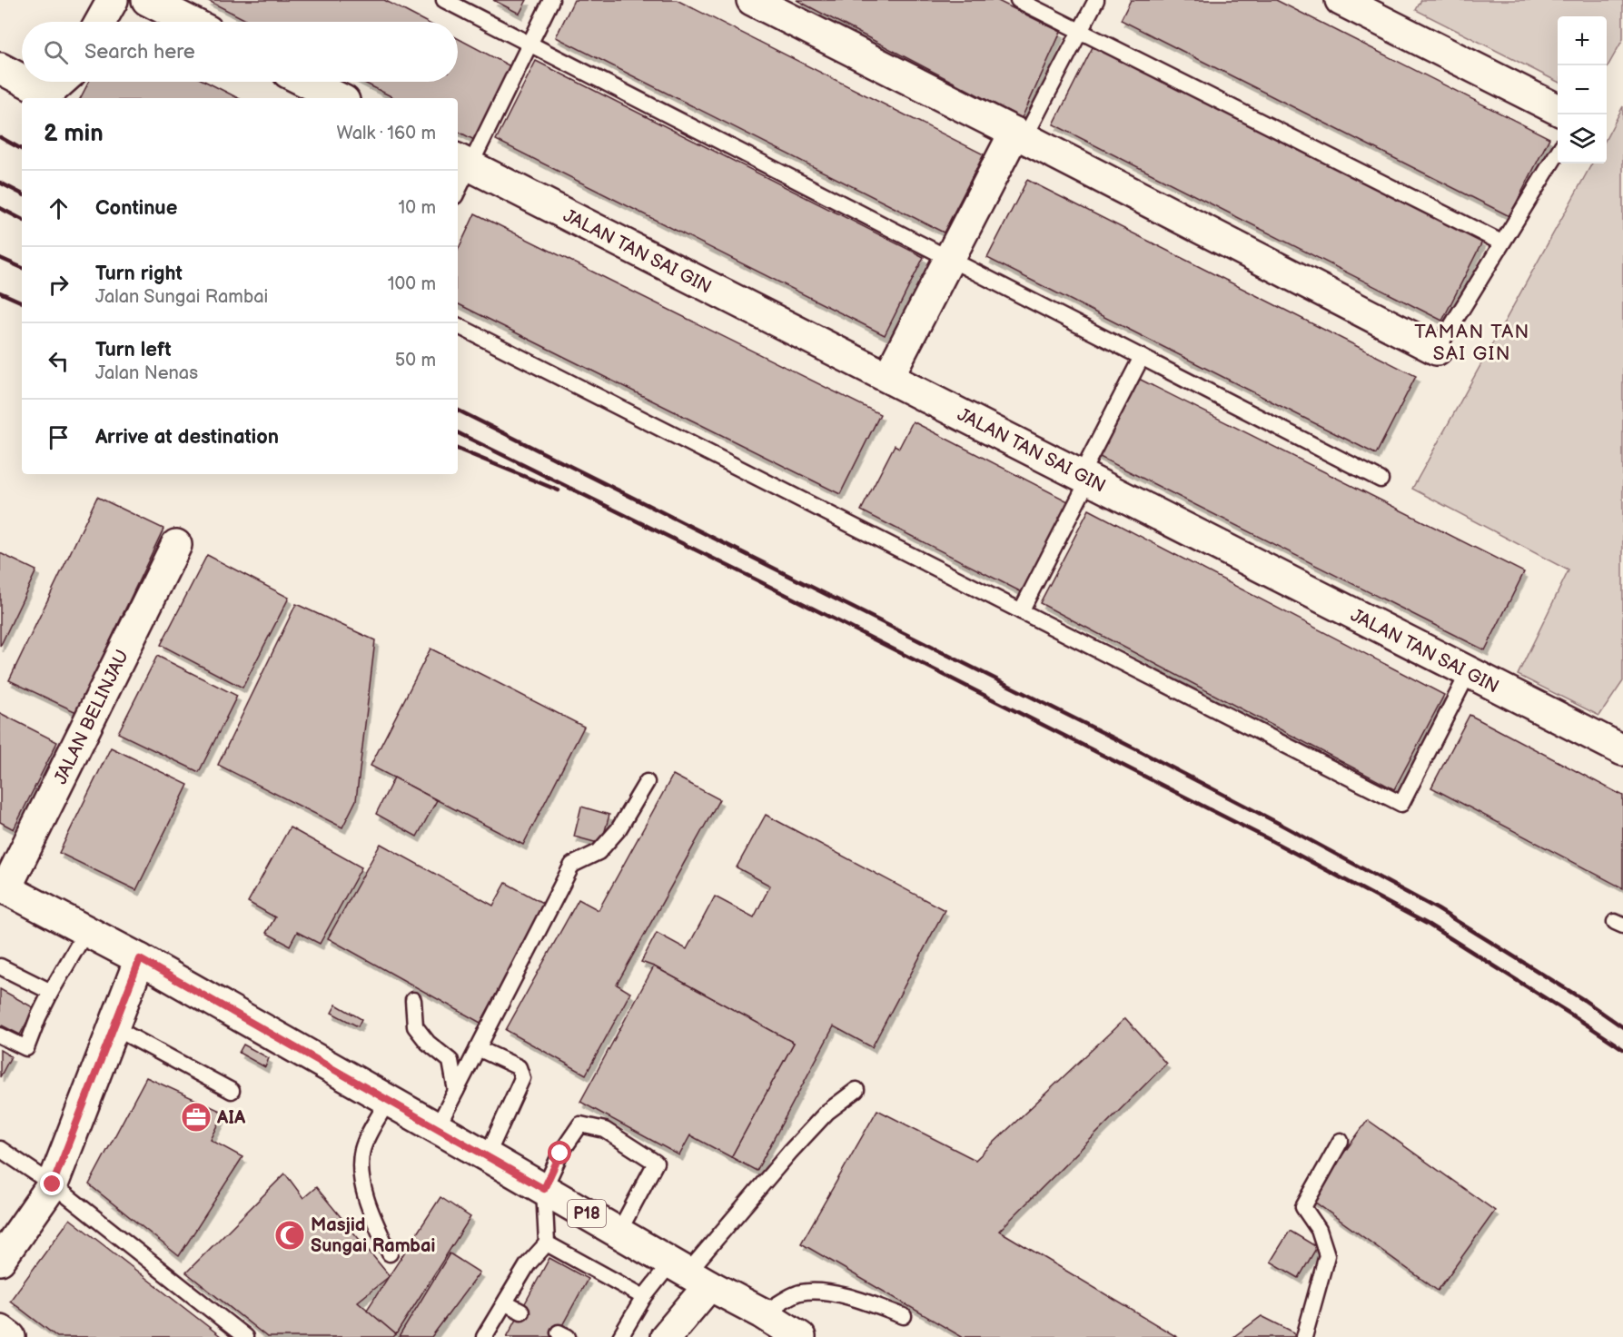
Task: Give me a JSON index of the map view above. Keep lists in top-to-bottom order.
{
  "streets": {
    "street": ["JALAN TAN SAI GIN", "JALAN BELINJAU", "P18"]
  },
  "crossings": [
    ["JALAN BELINJAU", "P18"]
  ],
  "districts": ["TAMAN TAN SAI GIN"],
  "places": {
    "office": ["AIA"],
    "mosque": ["Masjid Sungai Rambai"]
  },
  "page": {
    "map_buttons": ["+", "−"],
    "search": "Search here",
    "heading": ["2 min", "Walk · 160 m"],
    "list": [
      ["Continue", "10 m"],
      ["Turn right", "Jalan Sungai Rambai", "100 m"],
      ["Turn left", "Jalan Nenas", "50 m"],
      "Arrive at destination"
    ]
  }
}
